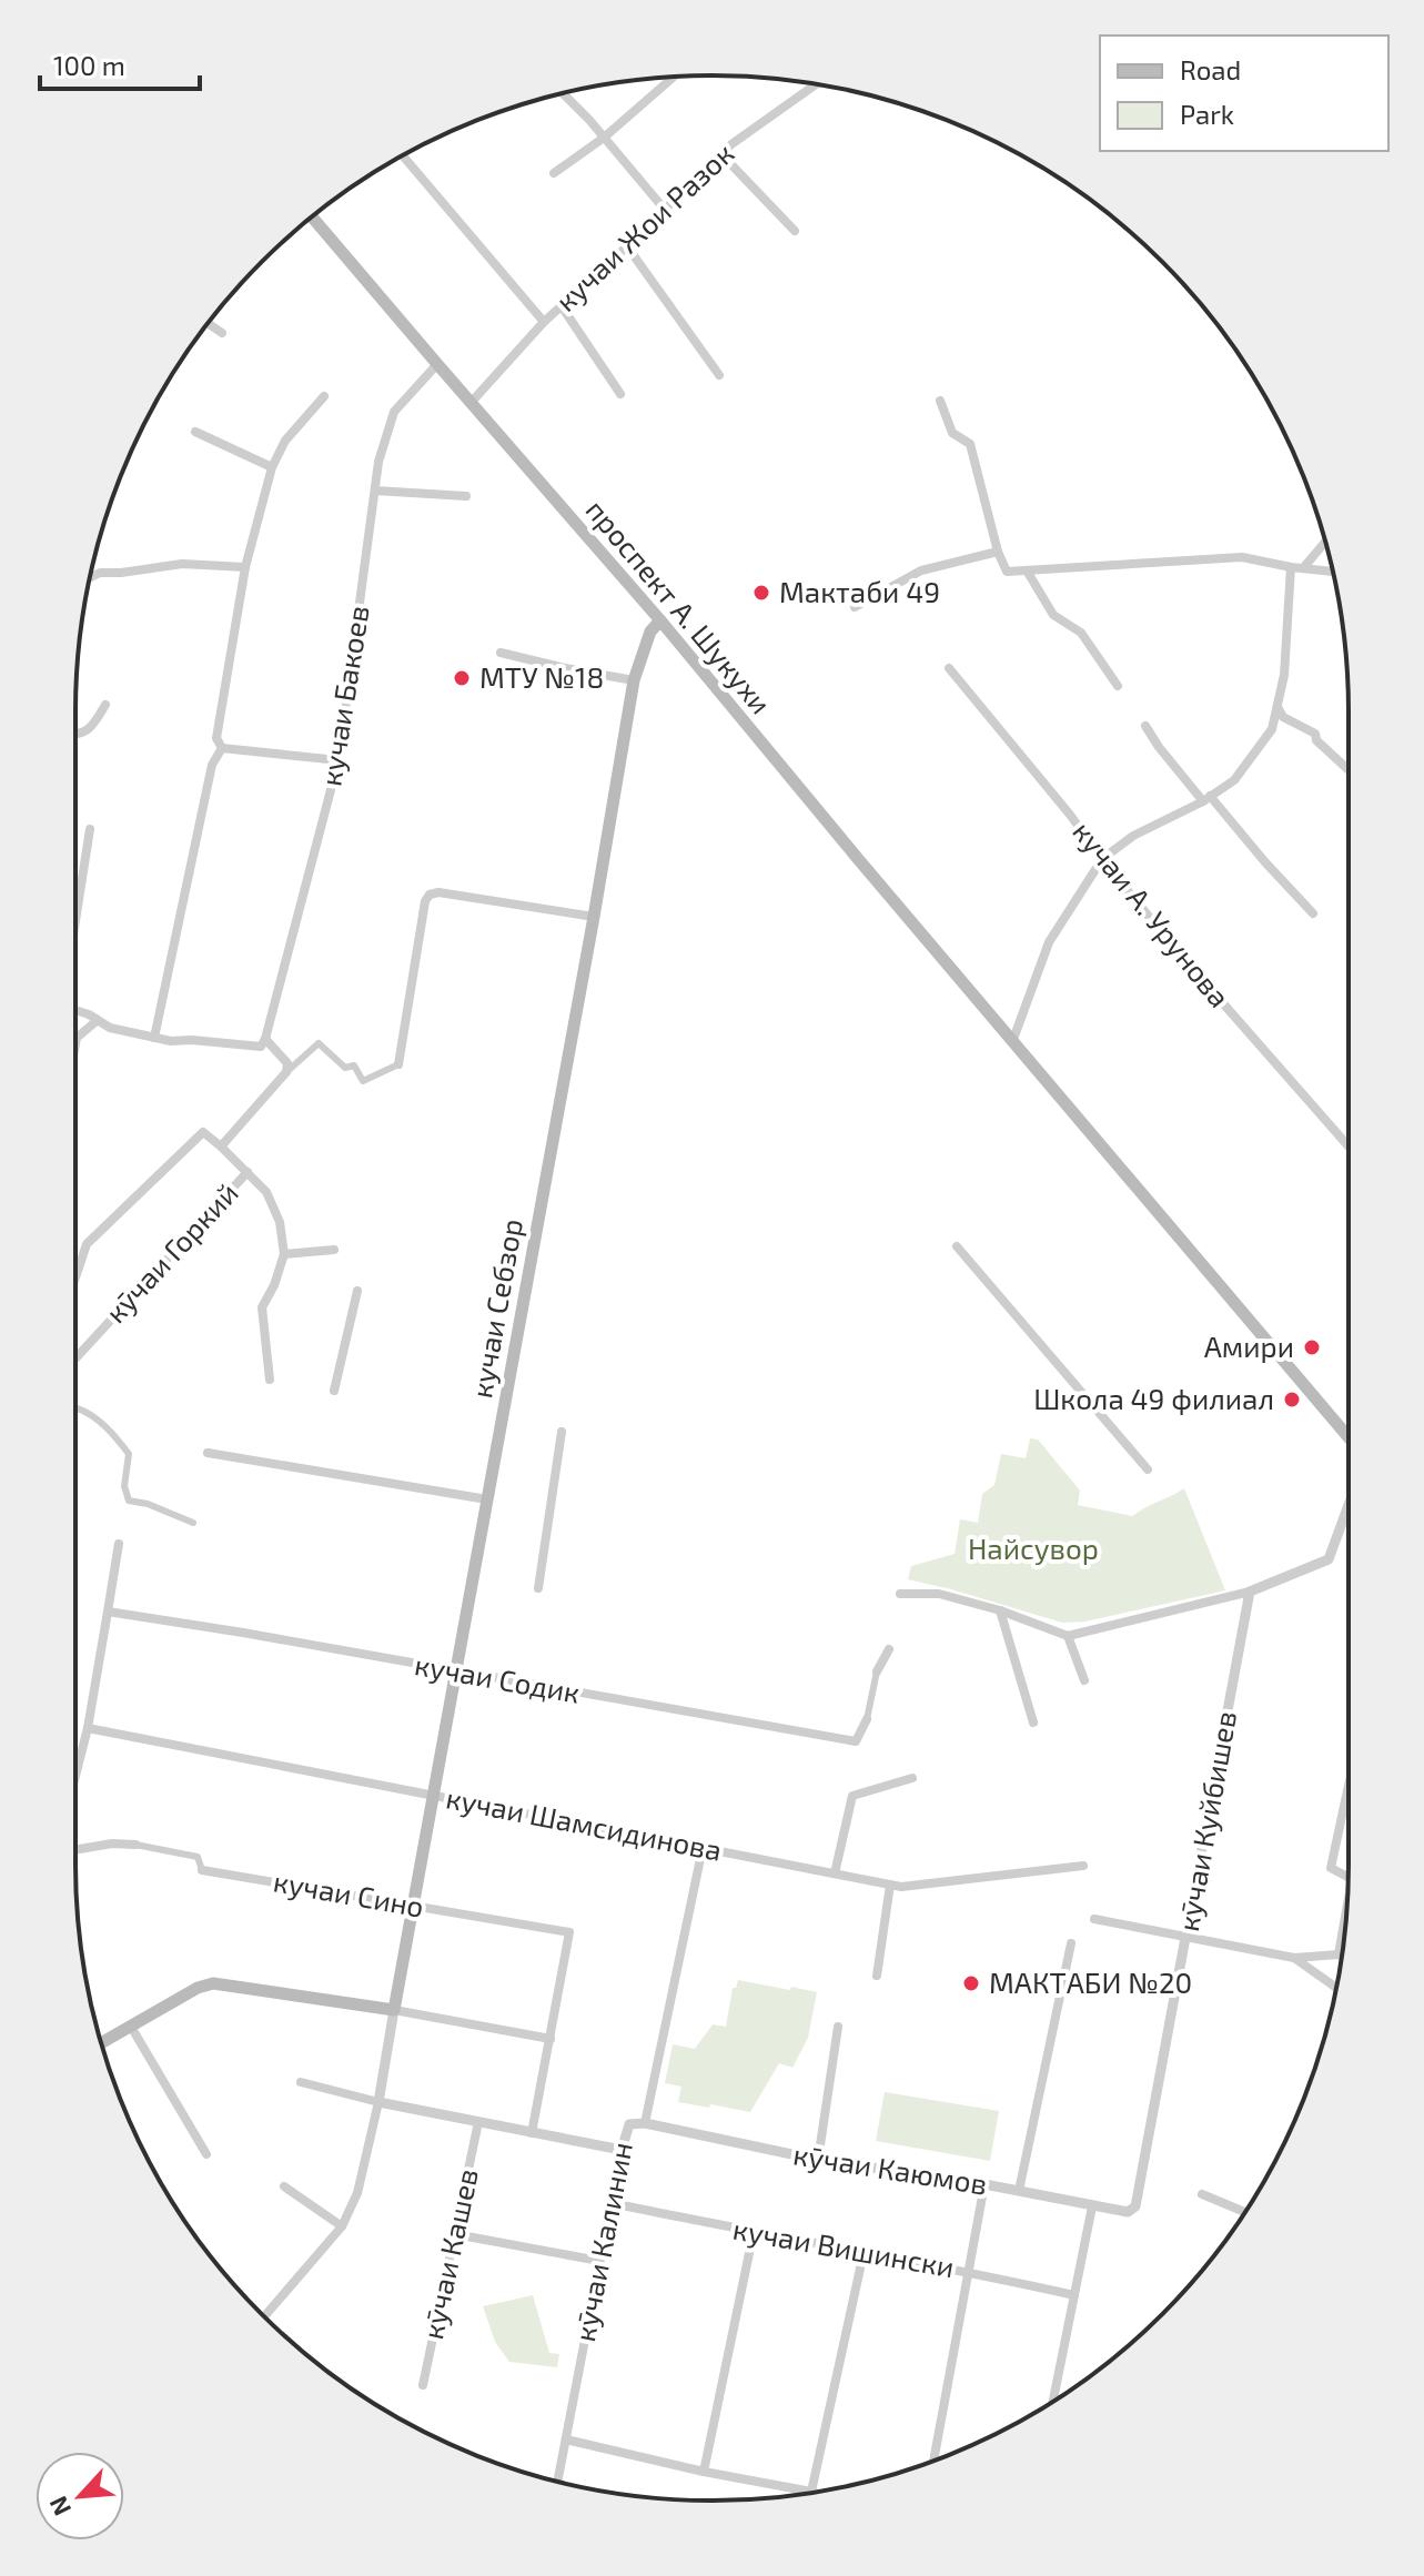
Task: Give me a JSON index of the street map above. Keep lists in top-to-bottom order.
{
  "streets": {
    "main road": ["проспект А. Шукухи", "кучаи Себзор"],
    "street": [
      "кучаи Жои Разок",
      "кучаи Бакоев",
      "кучаи А. Урунова",
      "кӯчаи Горкий",
      "кучаи Содик",
      "кӯчаи Куйбишев",
      "кучаи Шамсидинова",
      "кучаи Сино",
      "кӯчаи Каюмов",
      "кӯчаи Калинин",
      "кучаи Вишински",
      "кӯчаи Кашев"
    ]
  },
  "crossings": [
    ["кучаи Жои Разок", "проспект А. Шукухи"],
    ["проспект А. Шукухи", "кучаи Бакоев"],
    ["проспект А. Шукухи", "кучаи Себзор"],
    ["кучаи Себзор", "кучаи Содик"],
    ["кучаи Себзор", "кучаи Шамсидинова"],
    ["кучаи Себзор", "кучаи Сино"],
    ["кӯчаи Куйбишев", "кӯчаи Каюмов"],
    ["кучаи Шамсидинова", "кӯчаи Калинин"],
    ["кӯчаи Каюмов", "кӯчаи Калинин"],
    ["кӯчаи Калинин", "кучаи Вишински"]
  ],
  "parks": ["Найсувор"],
  "places": [
    "Мактаби 49",
    "МТУ №18",
    "Амири",
    "Школа 49 филиал",
    "МАКТАБИ №20"
  ],
  "legend": ["Road", "Park"],
  "scale_bar": "100 m",
  "north": "bottom left"
}
